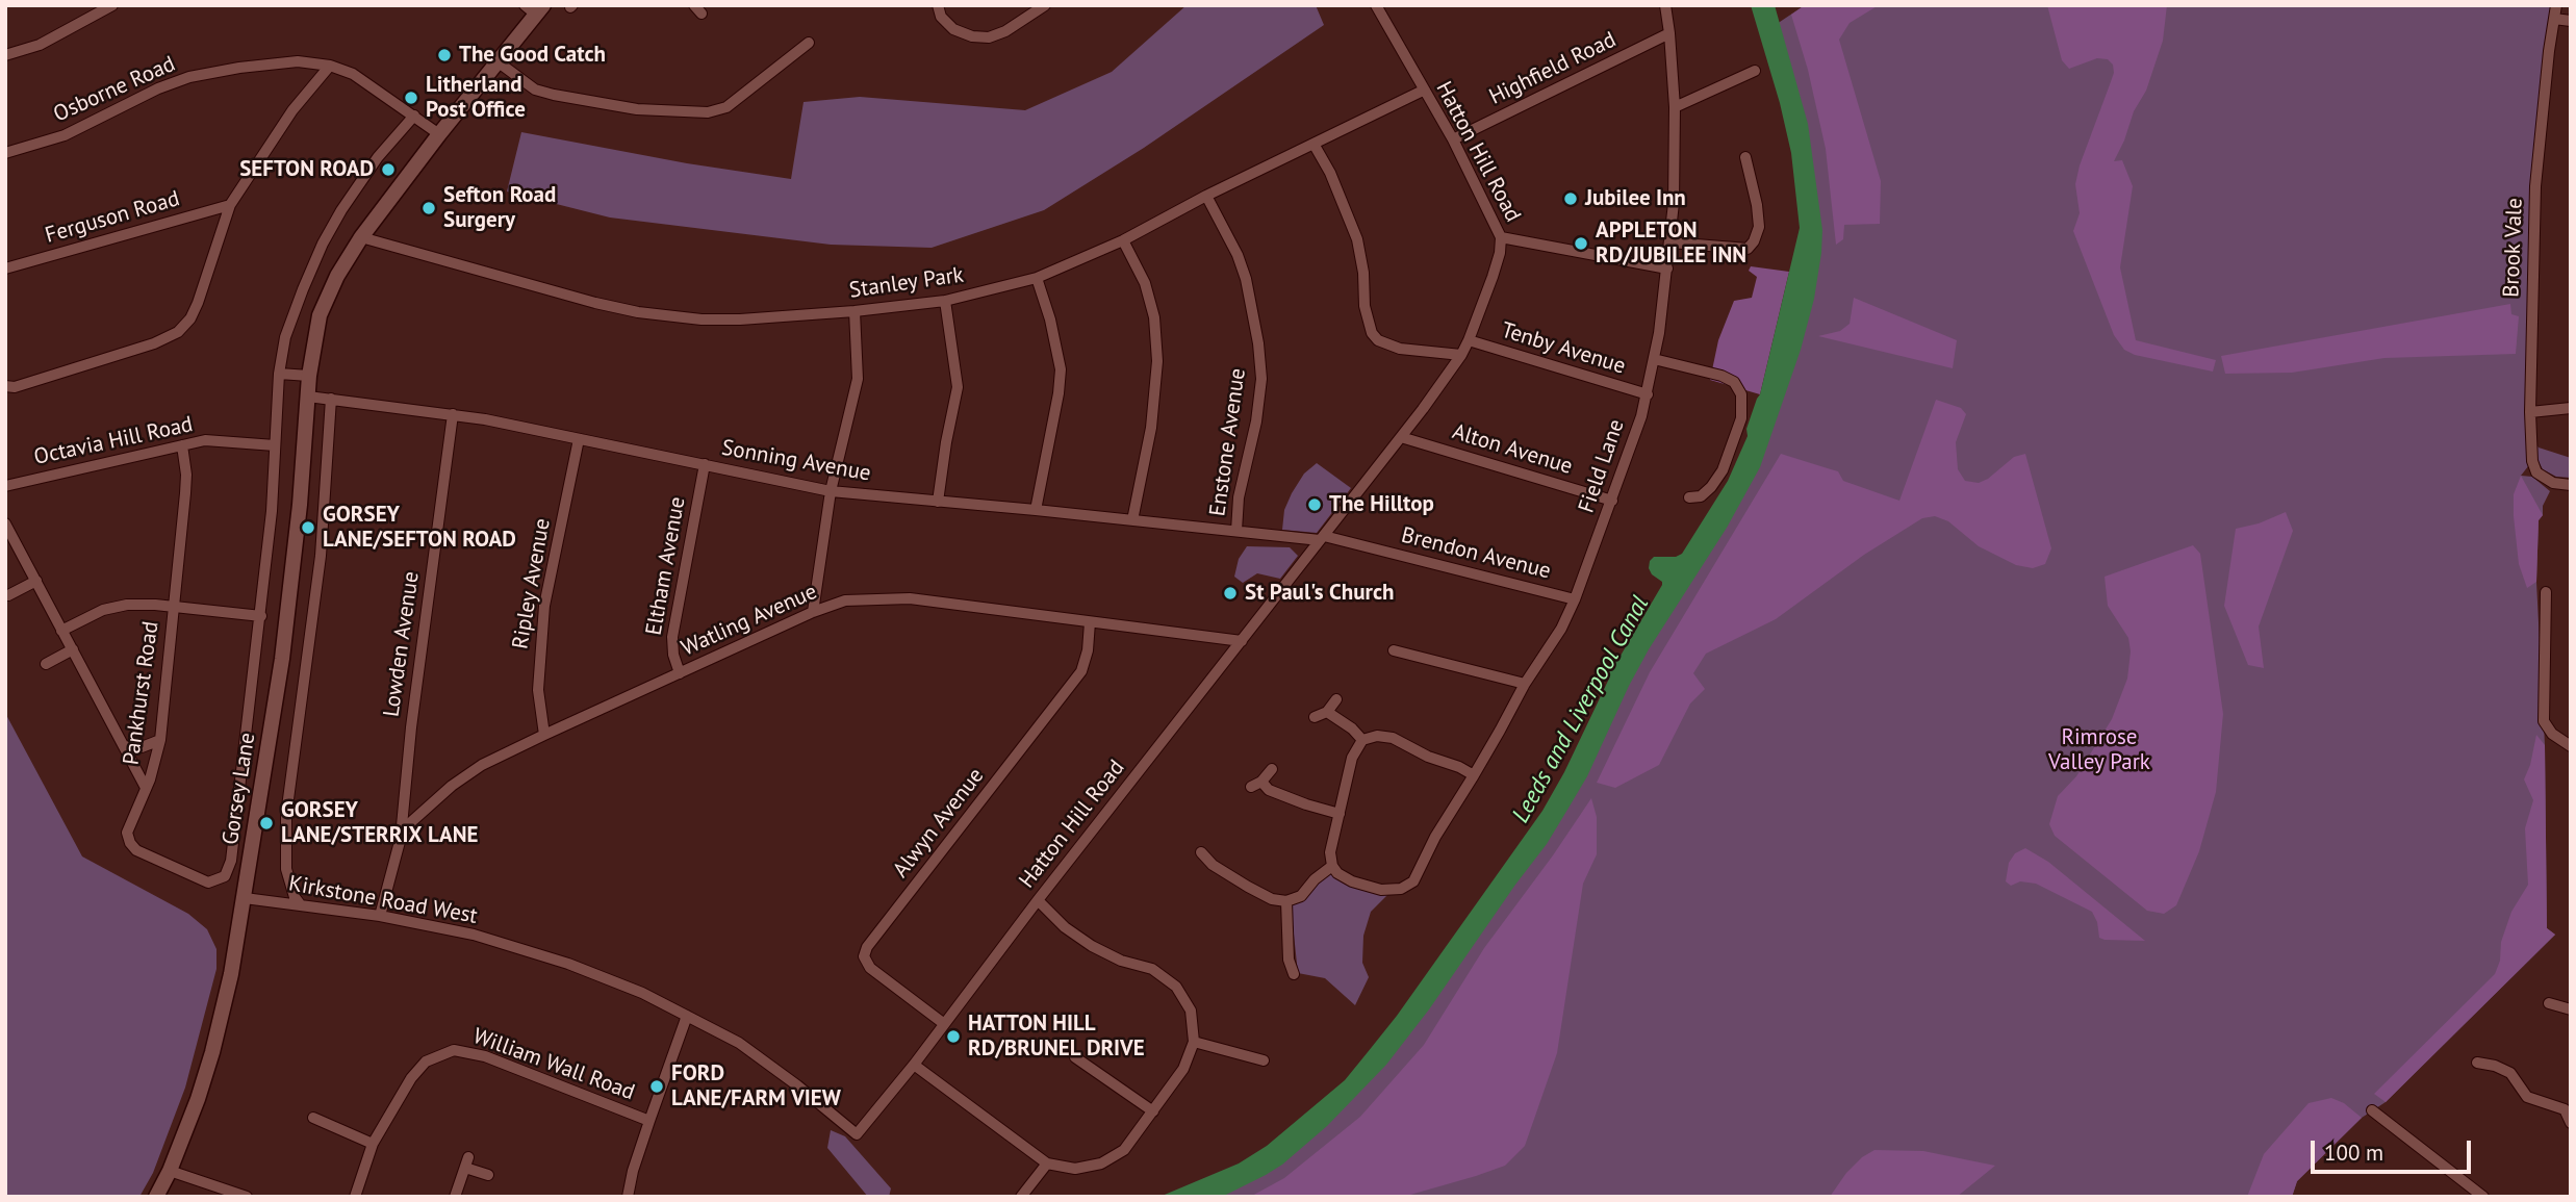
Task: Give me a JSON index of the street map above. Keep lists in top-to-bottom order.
{
  "streets": {
    "main road": ["Gorsey Lane"],
    "street": [
      "Highfield Road",
      "Osborne Road",
      "Hatton Hill Road",
      "Ferguson Road",
      "Brook Vale",
      "Stanley Park",
      "Tenby Avenue",
      "Octavia Hill Road",
      "Enstone Avenue",
      "Alton Avenue",
      "Sonning Avenue",
      "Field Lane",
      "Brendon Avenue",
      "Eltham Avenue",
      "Ripley Avenue",
      "Watling Avenue",
      "Lowden Avenue",
      "Pankhurst Road",
      "Alwyn Avenue",
      "Kirkstone Road West",
      "William Wall Road"
    ]
  },
  "crossings": [
    ["Highfield Road", "Hatton Hill Road"],
    ["Highfield Road", "Field Lane"],
    ["Osborne Road", "Gorsey Lane"],
    ["Hatton Hill Road", "Stanley Park"],
    ["Hatton Hill Road", "Tenby Avenue"],
    ["Hatton Hill Road", "Alton Avenue"],
    ["Hatton Hill Road", "Sonning Avenue"],
    ["Hatton Hill Road", "Brendon Avenue"],
    ["Hatton Hill Road", "Watling Avenue"],
    ["Hatton Hill Road", "Alwyn Avenue"],
    ["Hatton Hill Road", "Kirkstone Road West"],
    ["Stanley Park", "Enstone Avenue"],
    ["Stanley Park", "Gorsey Lane"],
    ["Tenby Avenue", "Field Lane"],
    ["Octavia Hill Road", "Pankhurst Road"],
    ["Octavia Hill Road", "Gorsey Lane"],
    ["Enstone Avenue", "Sonning Avenue"],
    ["Alton Avenue", "Field Lane"],
    ["Sonning Avenue", "Brendon Avenue"],
    ["Sonning Avenue", "Eltham Avenue"],
    ["Sonning Avenue", "Ripley Avenue"],
    ["Sonning Avenue", "Lowden Avenue"],
    ["Sonning Avenue", "Gorsey Lane"],
    ["Field Lane", "Brendon Avenue"],
    ["Eltham Avenue", "Watling Avenue"],
    ["Ripley Avenue", "Watling Avenue"],
    ["Watling Avenue", "Lowden Avenue"],
    ["Watling Avenue", "Alwyn Avenue"],
    ["Watling Avenue", "Kirkstone Road West"],
    ["Pankhurst Road", "Gorsey Lane"],
    ["Gorsey Lane", "Kirkstone Road West"]
  ],
  "water": ["Leeds and Liverpool Canal"],
  "parks": ["Rimrose Valley Park"],
  "places": [
    "The Good Catch",
    "Litherland Post Office",
    "SEFTON ROAD",
    "Jubilee Inn",
    "Sefton Road Surgery",
    "APPLETON RD/JUBILEE INN",
    "The Hilltop",
    "GORSEY LANE/SEFTON ROAD",
    "St Paul's Church",
    "GORSEY LANE/STERRIX LANE",
    "HATTON HILL RD/BRUNEL DRIVE",
    "FORD LANE/FARM VIEW"
  ],
  "scale_bar": "100 m"
}
